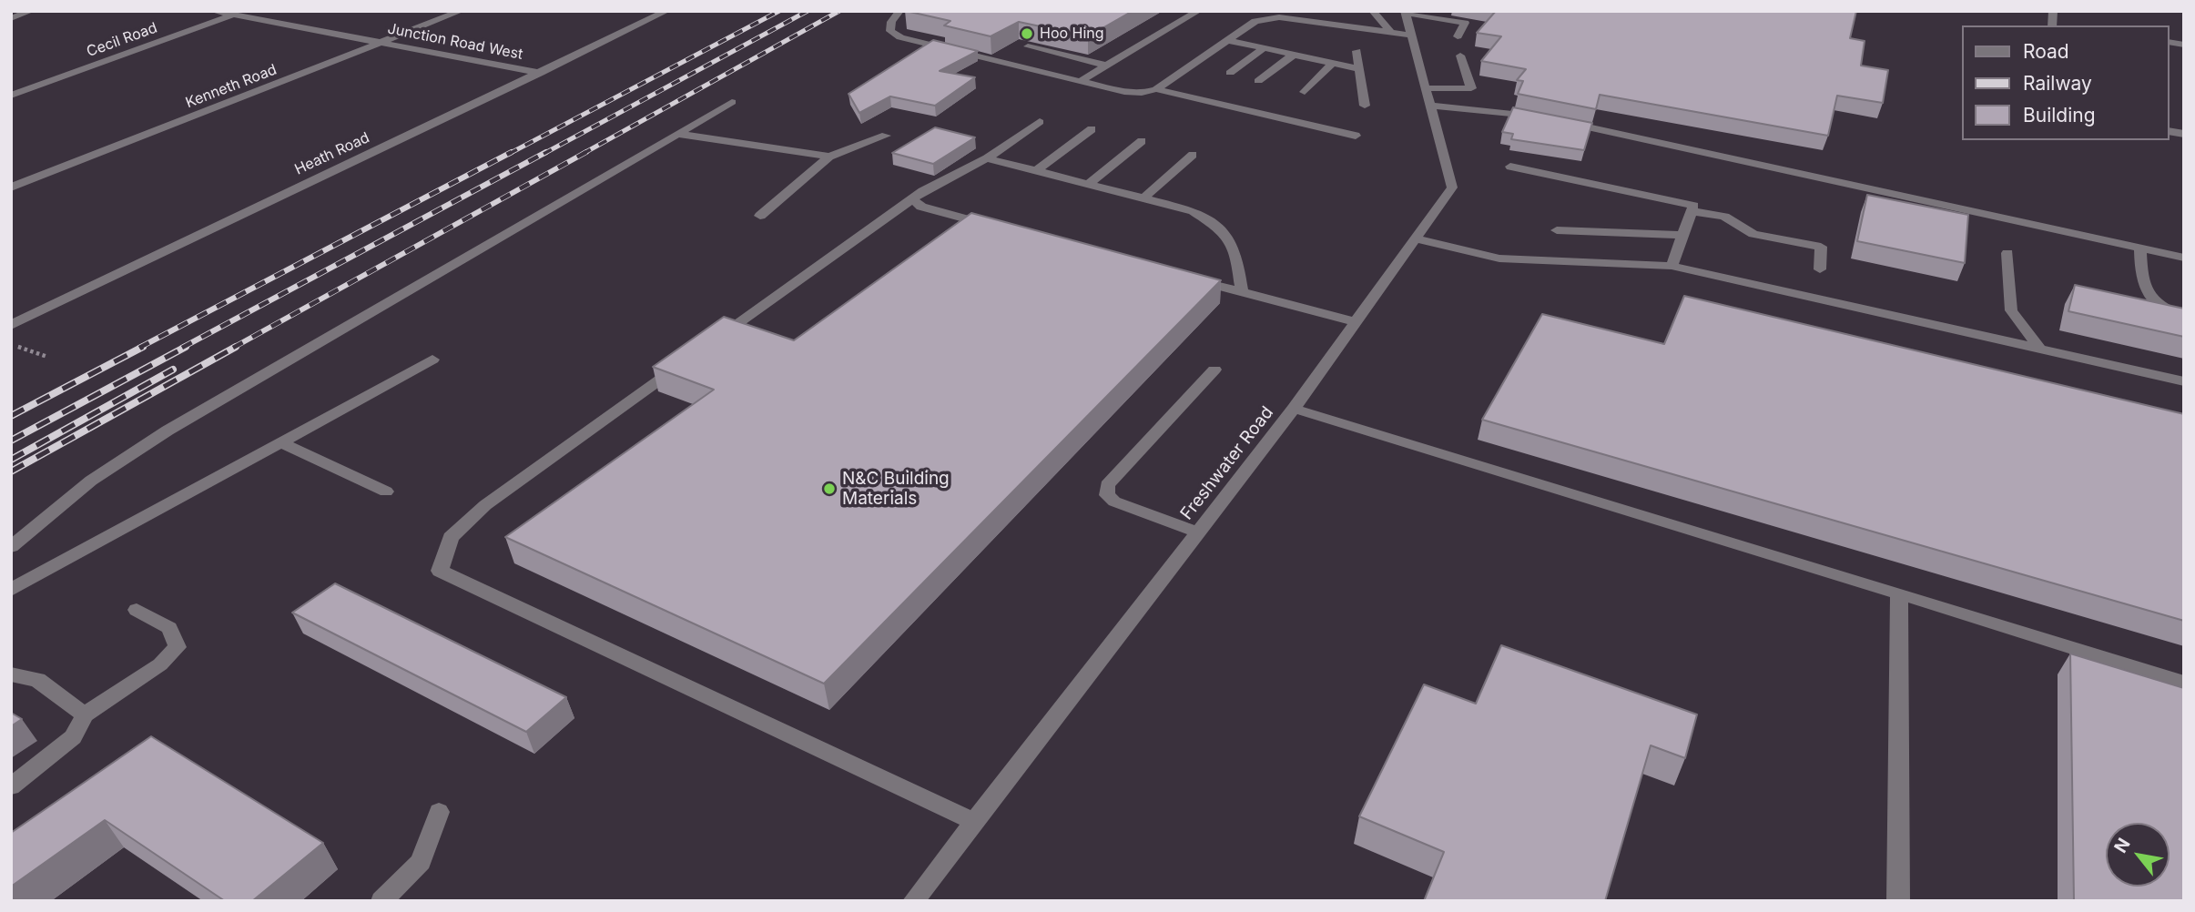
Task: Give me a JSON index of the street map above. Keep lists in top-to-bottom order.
{
  "streets": {
    "street": [
      "Cecil Road",
      "Junction Road West",
      "Kenneth Road",
      "Heath Road",
      "Freshwater Road"
    ]
  },
  "crossings": [
    ["Cecil Road", "Junction Road West"],
    ["Junction Road West", "Kenneth Road"],
    ["Junction Road West", "Heath Road"]
  ],
  "places": ["Hoo Hing", "N&C Building Materials"],
  "legend": ["Road", "Railway", "Building"],
  "north": "top left"
}
